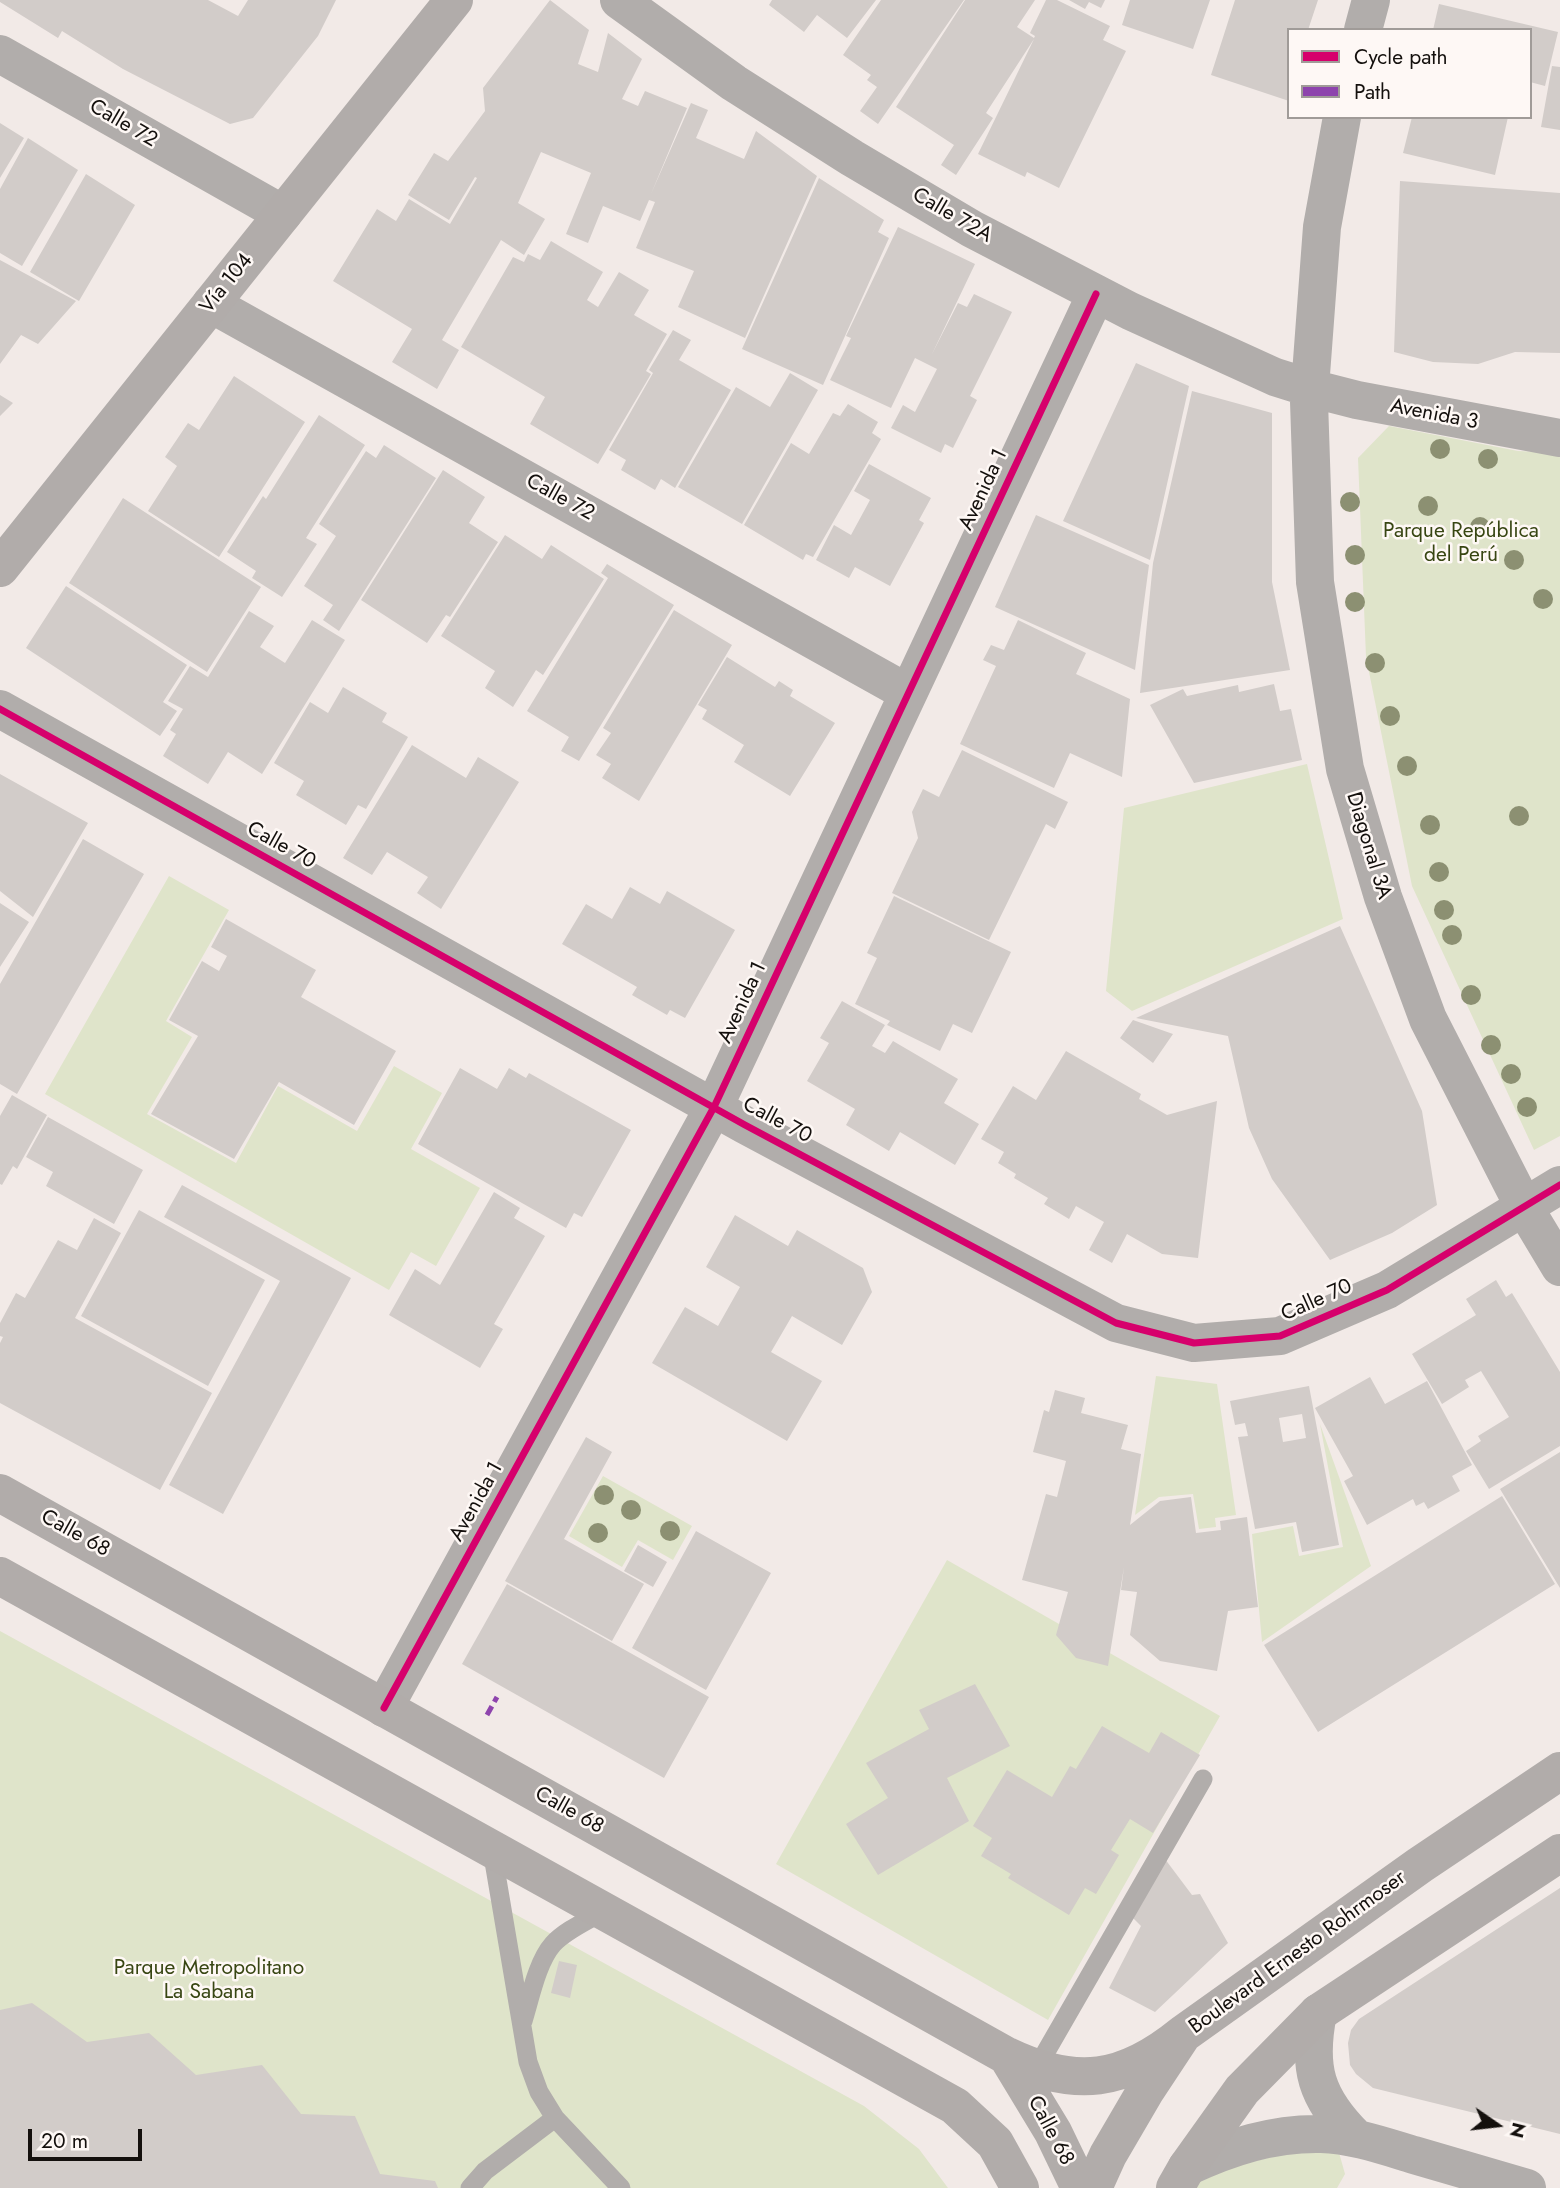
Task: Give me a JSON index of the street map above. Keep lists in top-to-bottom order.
{
  "streets": {
    "main road": ["Vía 104", "Calle 68", "Boulevard Ernesto Rohrmoser"],
    "street": [
      "Calle 72",
      "Calle 72A",
      "Avenida 3",
      "Avenida 1",
      "Calle 70",
      "Diagonal 3A"
    ]
  },
  "crossings": [
    ["Calle 72", "Vía 104"],
    ["Calle 72", "Avenida 1"],
    ["Calle 72A", "Avenida 3"],
    ["Calle 72A", "Avenida 1"],
    ["Calle 72A", "Diagonal 3A"],
    ["Avenida 3", "Diagonal 3A"],
    ["Avenida 1", "Calle 70"],
    ["Avenida 1", "Calle 68"],
    ["Calle 70", "Diagonal 3A"]
  ],
  "parks": ["Parque República del Perú", "Parque Metropolitano La Sabana"],
  "legend": ["Cycle path", "Path"],
  "scale_bar": "20 m",
  "north": "right"
}
